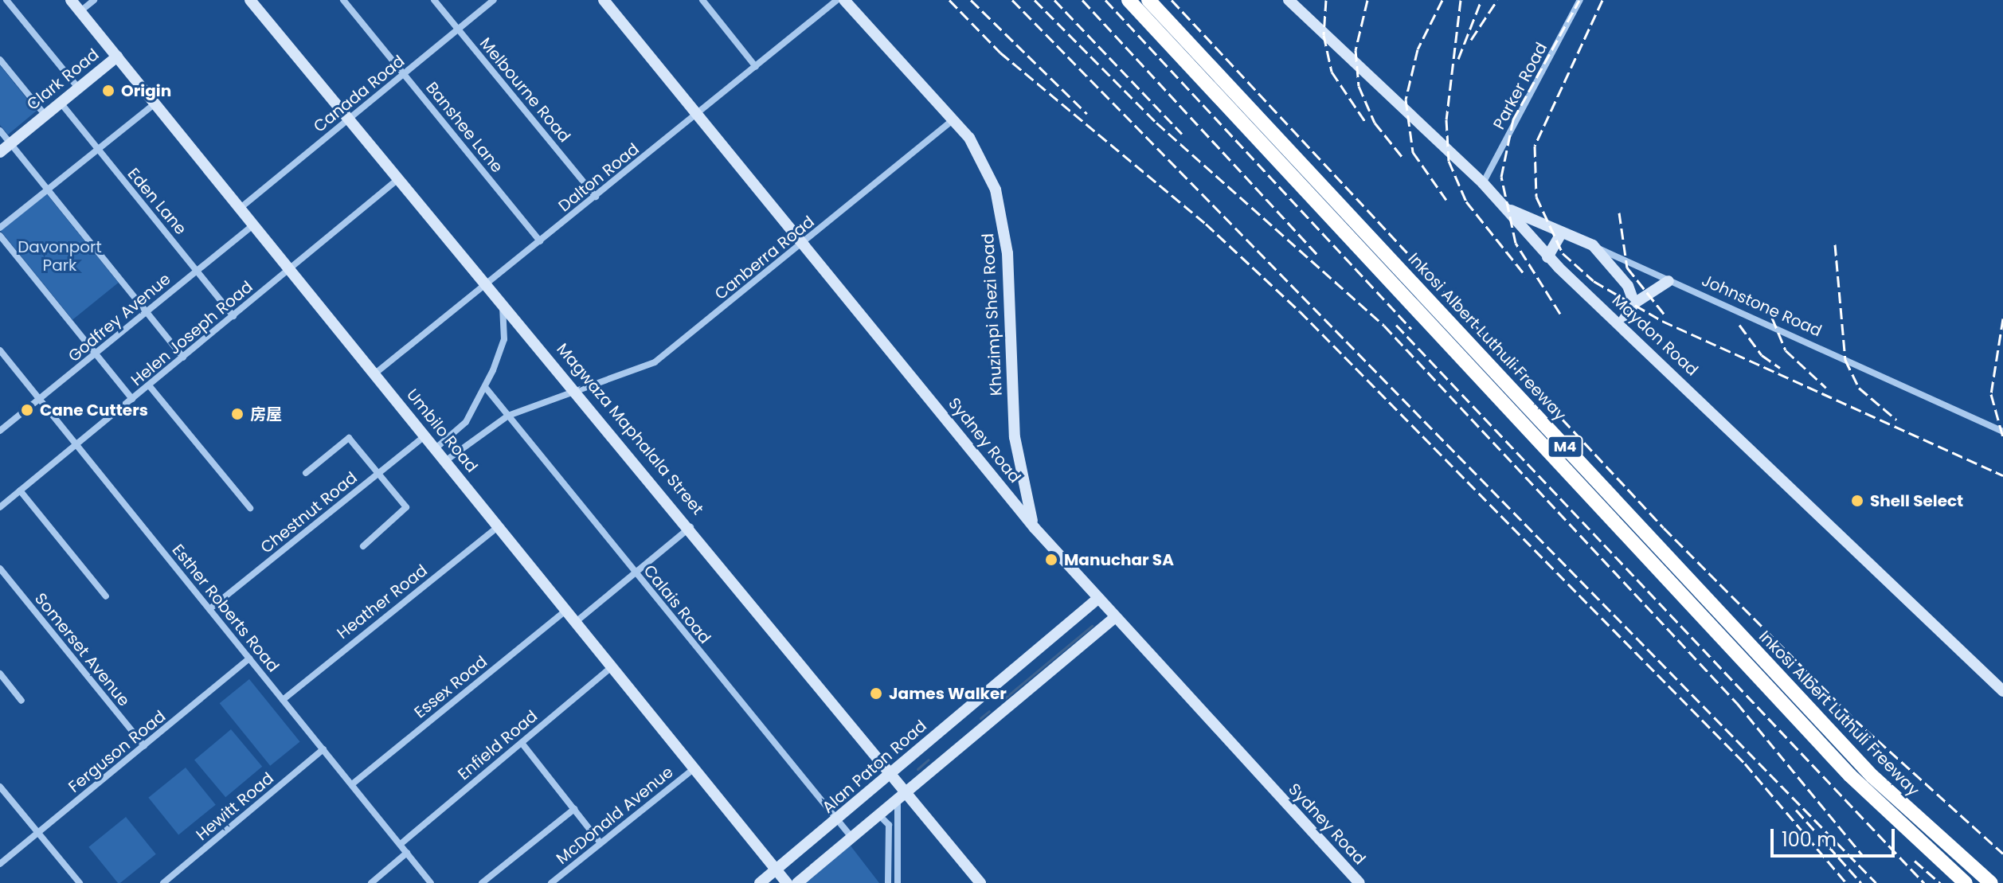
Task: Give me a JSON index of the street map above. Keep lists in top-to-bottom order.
{
  "streets": {
    "highway": ["Inkosi Albert Luthuli Freeway", "M4"],
    "street": [
      "Clark Road",
      "Parker Road",
      "Melbourne Road",
      "Canada Road",
      "Banshee Lane",
      "Dalton Road",
      "Eden Lane",
      "Canberra Road",
      "Johnstone Road",
      "Khuzimpi Shezi Road",
      "Godfrey Avenue",
      "Helen Joseph Road",
      "Maydon Road",
      "Magwaza Maphalala Street",
      "Umbilo Road",
      "Sydney Road",
      "Chestnut Road",
      "Heather Road",
      "Calais Road",
      "Esther Roberts Road",
      "Somerset Avenue",
      "Essex Road",
      "Enfield Road",
      "Ferguson Road",
      "Alan Paton Road",
      "Hewitt Road",
      "McDonald Avenue"
    ]
  },
  "crossings": [
    ["Clark Road", "Eden Lane"],
    ["Clark Road", "Umbilo Road"],
    ["Parker Road", "Maydon Road"],
    ["Melbourne Road", "Canada Road"],
    ["Melbourne Road", "Dalton Road"],
    ["Canada Road", "Banshee Lane"],
    ["Canada Road", "Magwaza Maphalala Street"],
    ["Canada Road", "Umbilo Road"],
    ["Banshee Lane", "Dalton Road"],
    ["Dalton Road", "Magwaza Maphalala Street"],
    ["Dalton Road", "Umbilo Road"],
    ["Dalton Road", "Sydney Road"],
    ["Eden Lane", "Godfrey Avenue"],
    ["Eden Lane", "Helen Joseph Road"],
    ["Canberra Road", "Khuzimpi Shezi Road"],
    ["Canberra Road", "Magwaza Maphalala Street"],
    ["Canberra Road", "Umbilo Road"],
    ["Canberra Road", "Sydney Road"],
    ["Canberra Road", "Calais Road"],
    ["Johnstone Road", "Maydon Road"],
    ["Khuzimpi Shezi Road", "Sydney Road"],
    ["Godfrey Avenue", "Umbilo Road"],
    ["Godfrey Avenue", "Esther Roberts Road"],
    ["Helen Joseph Road", "Magwaza Maphalala Street"],
    ["Helen Joseph Road", "Umbilo Road"],
    ["Helen Joseph Road", "Esther Roberts Road"],
    ["Magwaza Maphalala Street", "Alan Paton Road"],
    ["Umbilo Road", "Chestnut Road"],
    ["Umbilo Road", "Heather Road"],
    ["Umbilo Road", "Essex Road"],
    ["Umbilo Road", "Enfield Road"],
    ["Umbilo Road", "Alan Paton Road"],
    ["Umbilo Road", "McDonald Avenue"],
    ["Sydney Road", "Alan Paton Road"],
    ["Chestnut Road", "Esther Roberts Road"],
    ["Heather Road", "Esther Roberts Road"],
    ["Calais Road", "Alan Paton Road"],
    ["Esther Roberts Road", "Essex Road"],
    ["Esther Roberts Road", "Enfield Road"],
    ["Esther Roberts Road", "Ferguson Road"],
    ["Esther Roberts Road", "Hewitt Road"],
    ["Somerset Avenue", "Ferguson Road"]
  ],
  "parks": ["Davonport Park"],
  "places": [
    "Origin",
    "Cane Cutters",
    "房屋",
    "Shell Select",
    "Manuchar SA",
    "James Walker"
  ],
  "scale_bar": "100 m"
}
